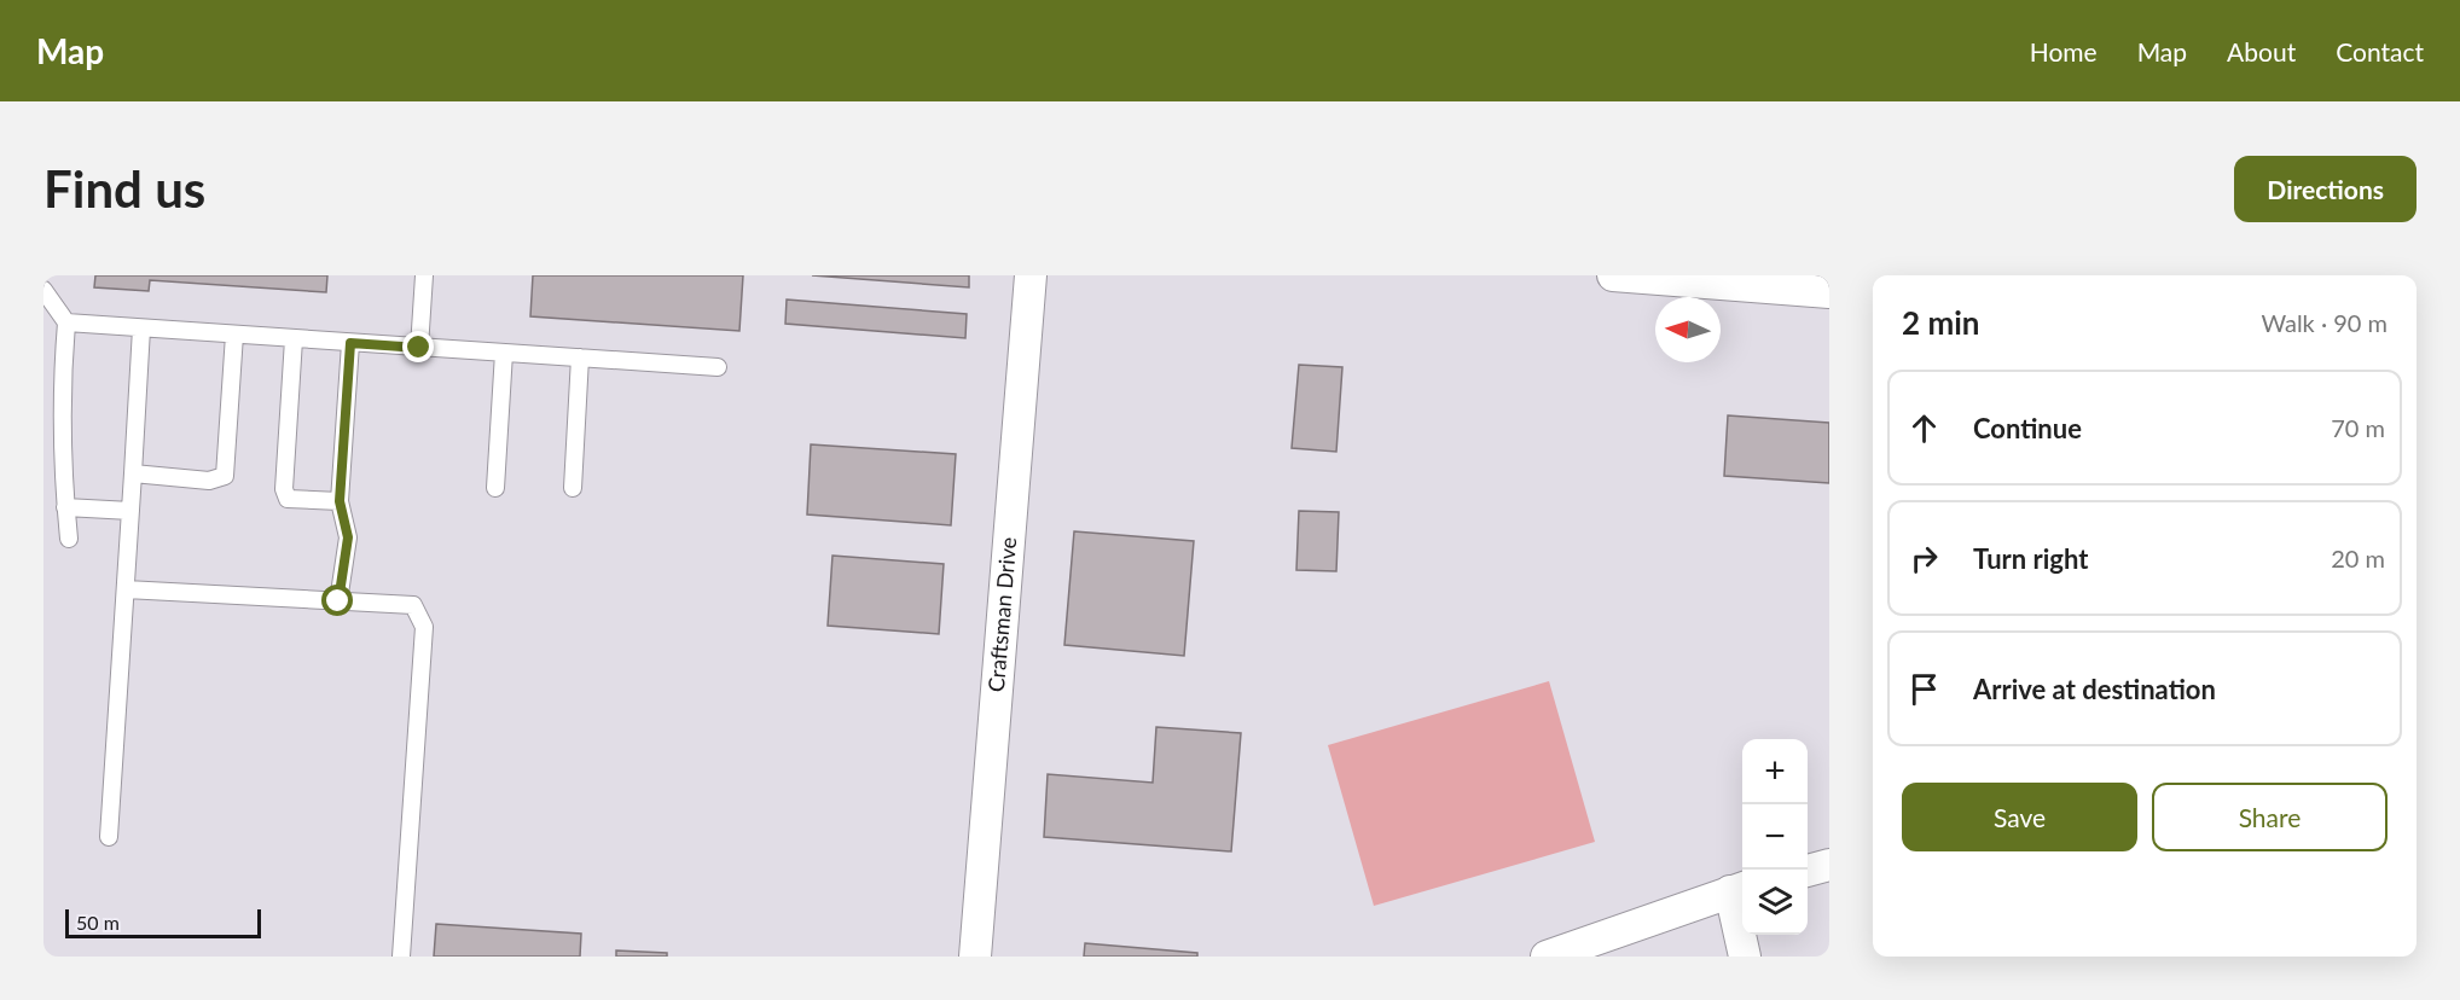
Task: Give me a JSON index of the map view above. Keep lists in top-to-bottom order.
{
  "streets": {
    "street": ["Craftsman Drive"]
  },
  "scale_bar": "50 m",
  "north": "left",
  "page": {
    "header": "Map",
    "nav": [
      "Home",
      "Map",
      "About",
      "Contact"
    ],
    "buttons": [
      "Directions",
      ["Save", "Share"]
    ],
    "title": "Find us",
    "heading": ["2 min", "Walk · 90 m"],
    "list": [
      ["Continue", "70 m"],
      ["Turn right", "20 m"],
      "Arrive at destination"
    ],
    "map_buttons": ["+", "−"],
    "scale": "50 m"
  }
}
